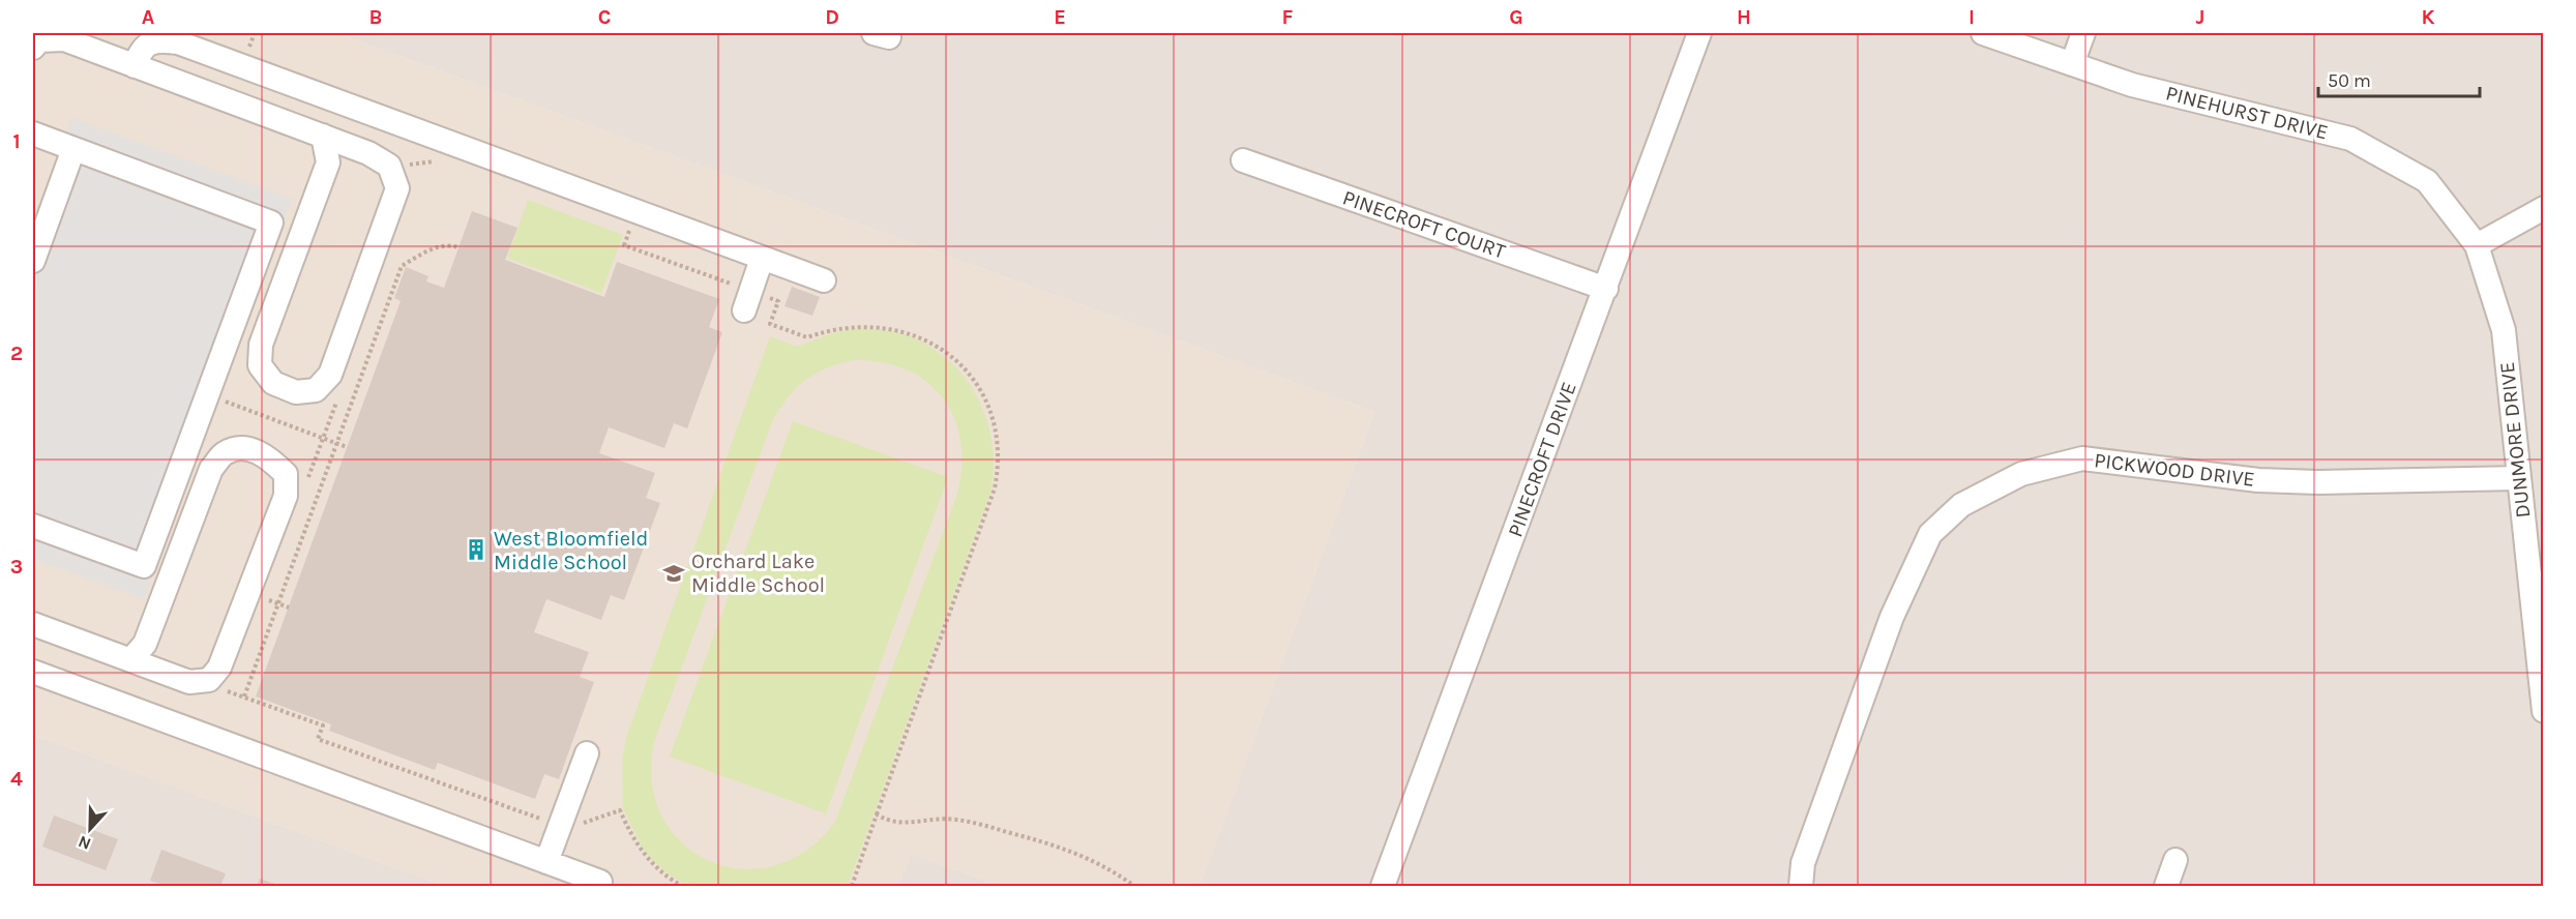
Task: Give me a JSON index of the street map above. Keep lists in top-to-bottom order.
{
  "streets": {
    "street": [
      "PINEHURST DRIVE",
      "PINECROFT COURT",
      "DUNMORE DRIVE",
      "PINECROFT DRIVE",
      "PICKWOOD DRIVE"
    ]
  },
  "crossings": [
    ["PINEHURST DRIVE", "DUNMORE DRIVE"],
    ["PINECROFT COURT", "PINECROFT DRIVE"],
    ["DUNMORE DRIVE", "PICKWOOD DRIVE"]
  ],
  "places": {
    "building": ["West Bloomfield Middle School"],
    "school or university": ["Orchard Lake Middle School"]
  },
  "scale_bar": "50 m",
  "north": "bottom",
  "grid": {
    "columns": [
      "A",
      "B",
      "C",
      "D",
      "E",
      "F",
      "G",
      "H",
      "I",
      "J",
      "K"
    ],
    "rows": [
      "1",
      "2",
      "3",
      "4"
    ]
  }
}
